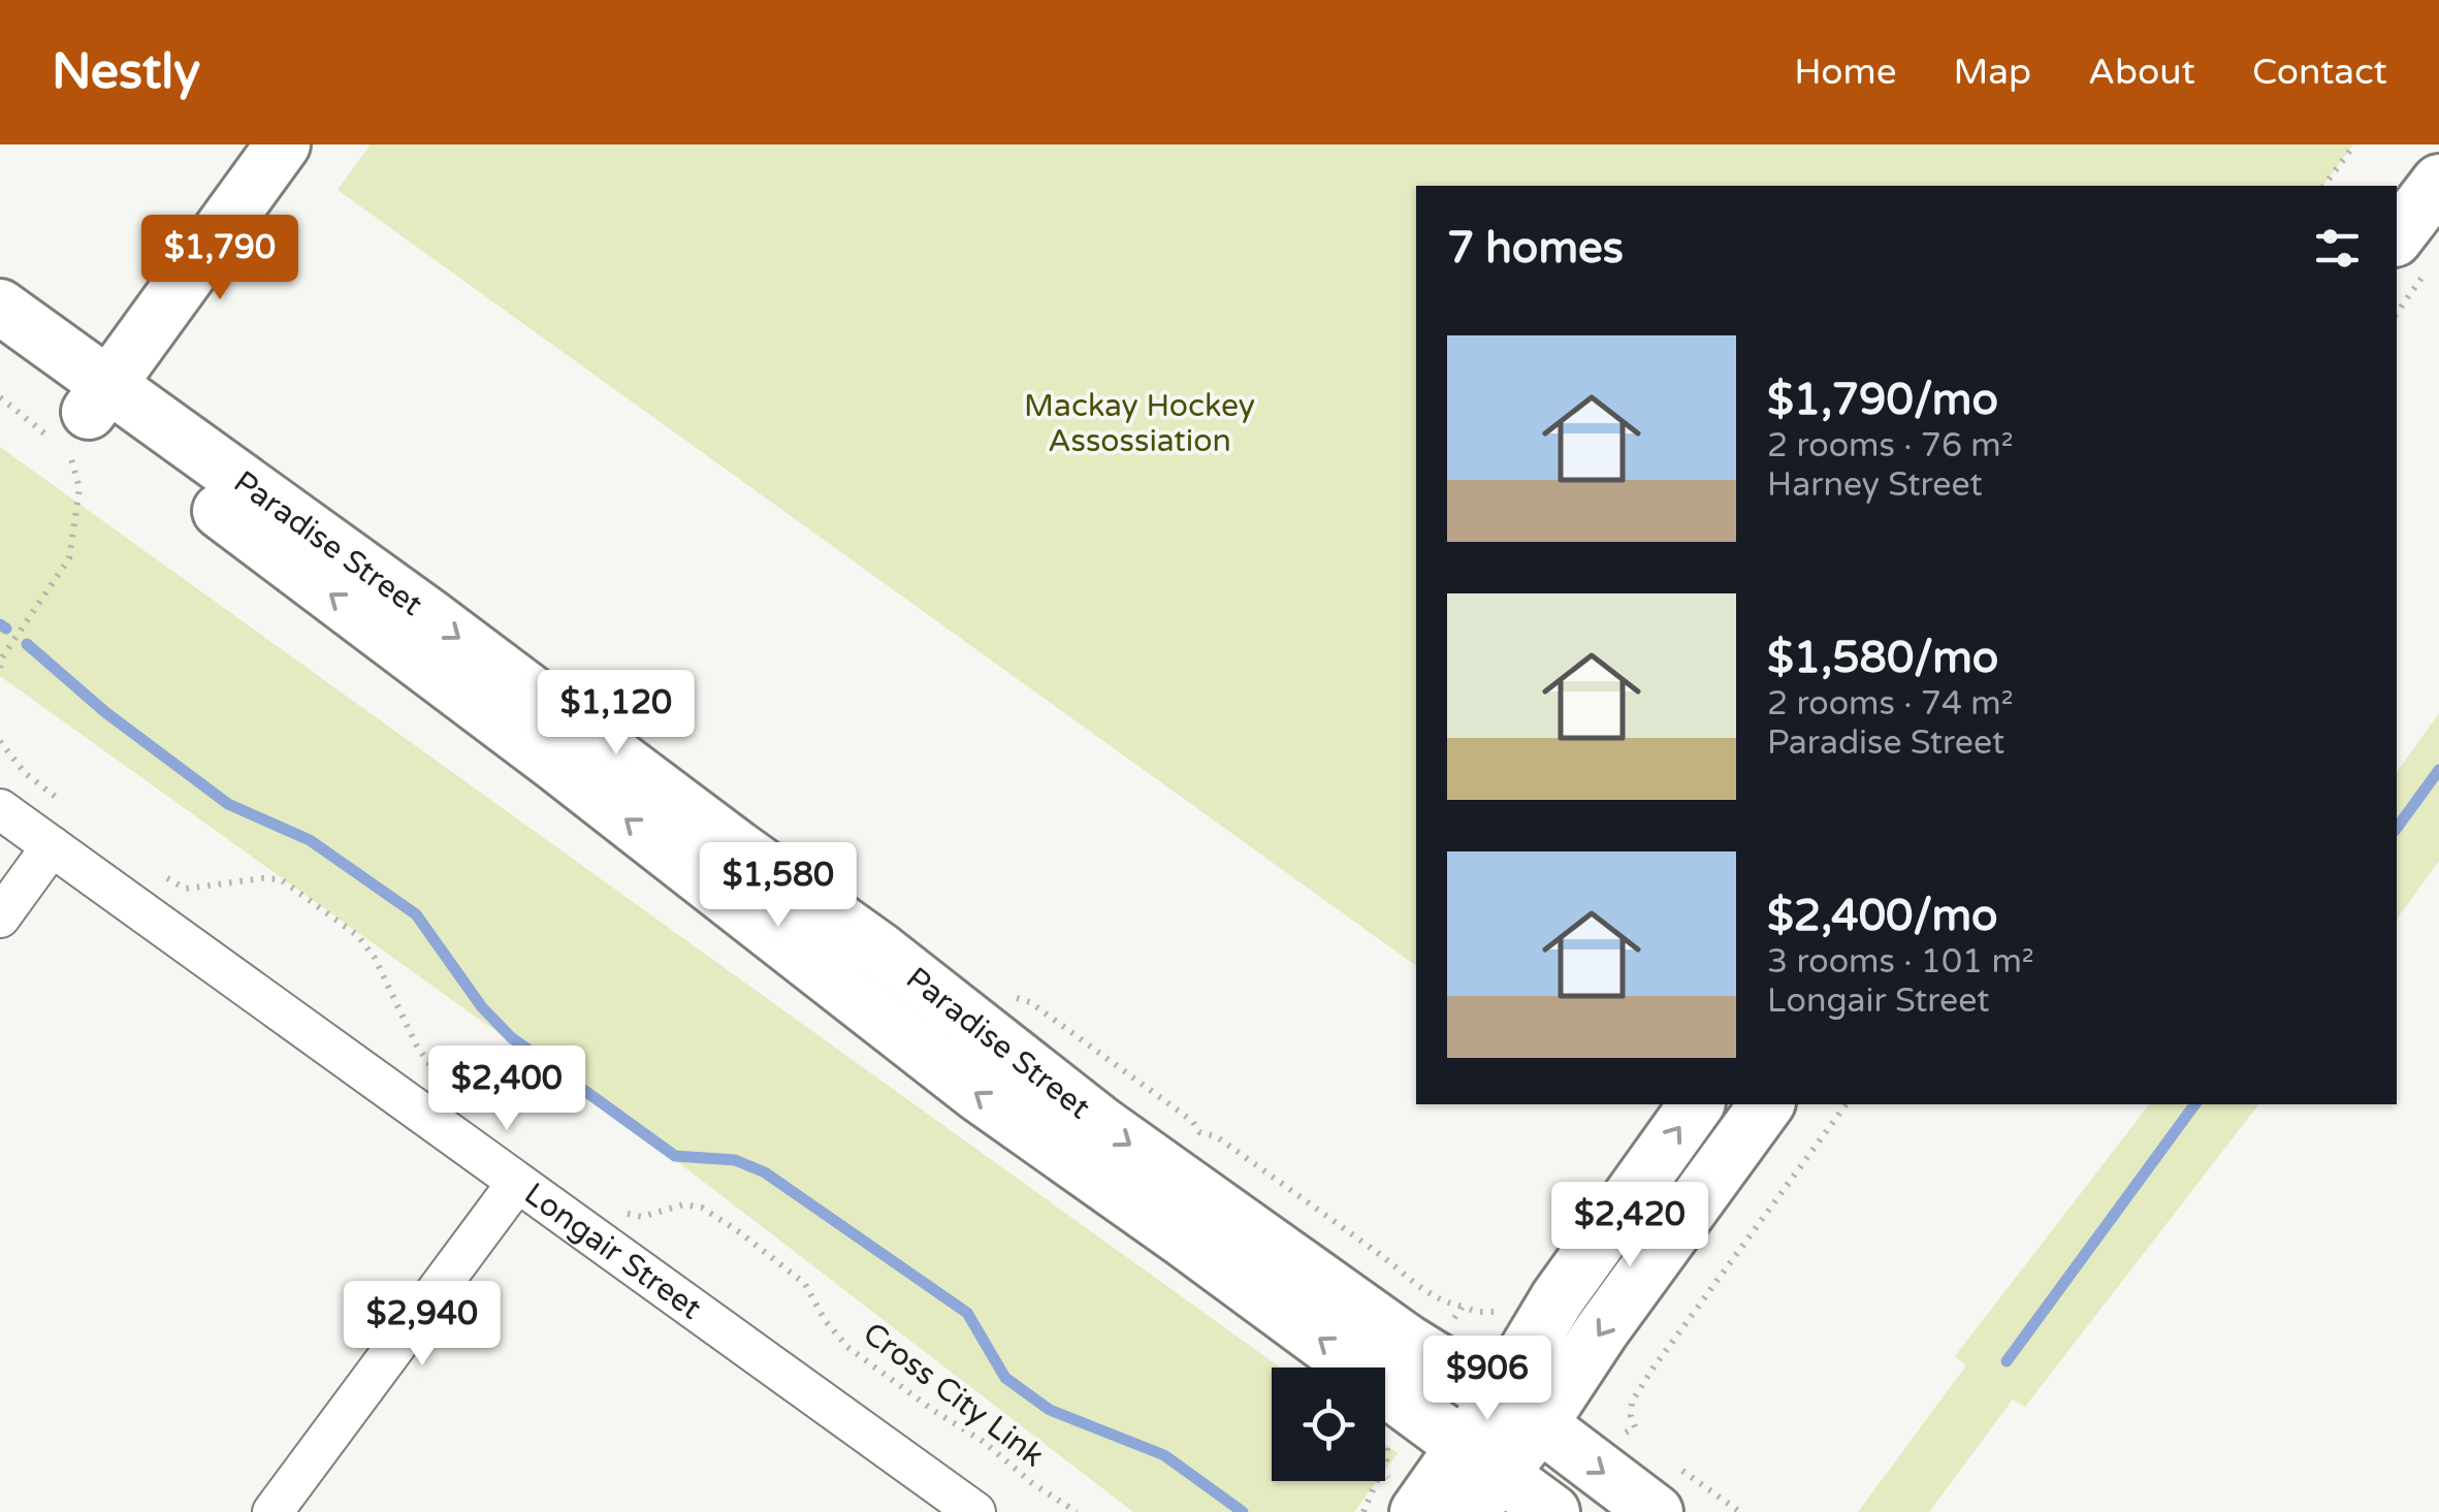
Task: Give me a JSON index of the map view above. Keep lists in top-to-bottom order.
{
  "streets": {
    "street": ["Paradise Street", "Longair Street"],
    "path": ["Cross City Link"]
  },
  "parks": ["Mackay Hockey Assossiation"],
  "page": {
    "header": "Nestly",
    "nav": [
      "Home",
      "Map",
      "About",
      "Contact"
    ],
    "heading": "7 homes",
    "price": [
      "$1,790",
      "$1,120",
      "$1,580",
      "$2,400",
      "$2,420",
      "$2,940",
      "$906"
    ],
    "list": [
      {
        "name": "$1,790/mo",
        "note": "2 rooms · 76 m² · Harney Street"
      },
      {
        "name": "$1,580/mo",
        "note": "2 rooms · 74 m² · Paradise Street"
      },
      {
        "name": "$2,400/mo",
        "note": "3 rooms · 101 m² · Longair Street"
      }
    ]
  }
}
